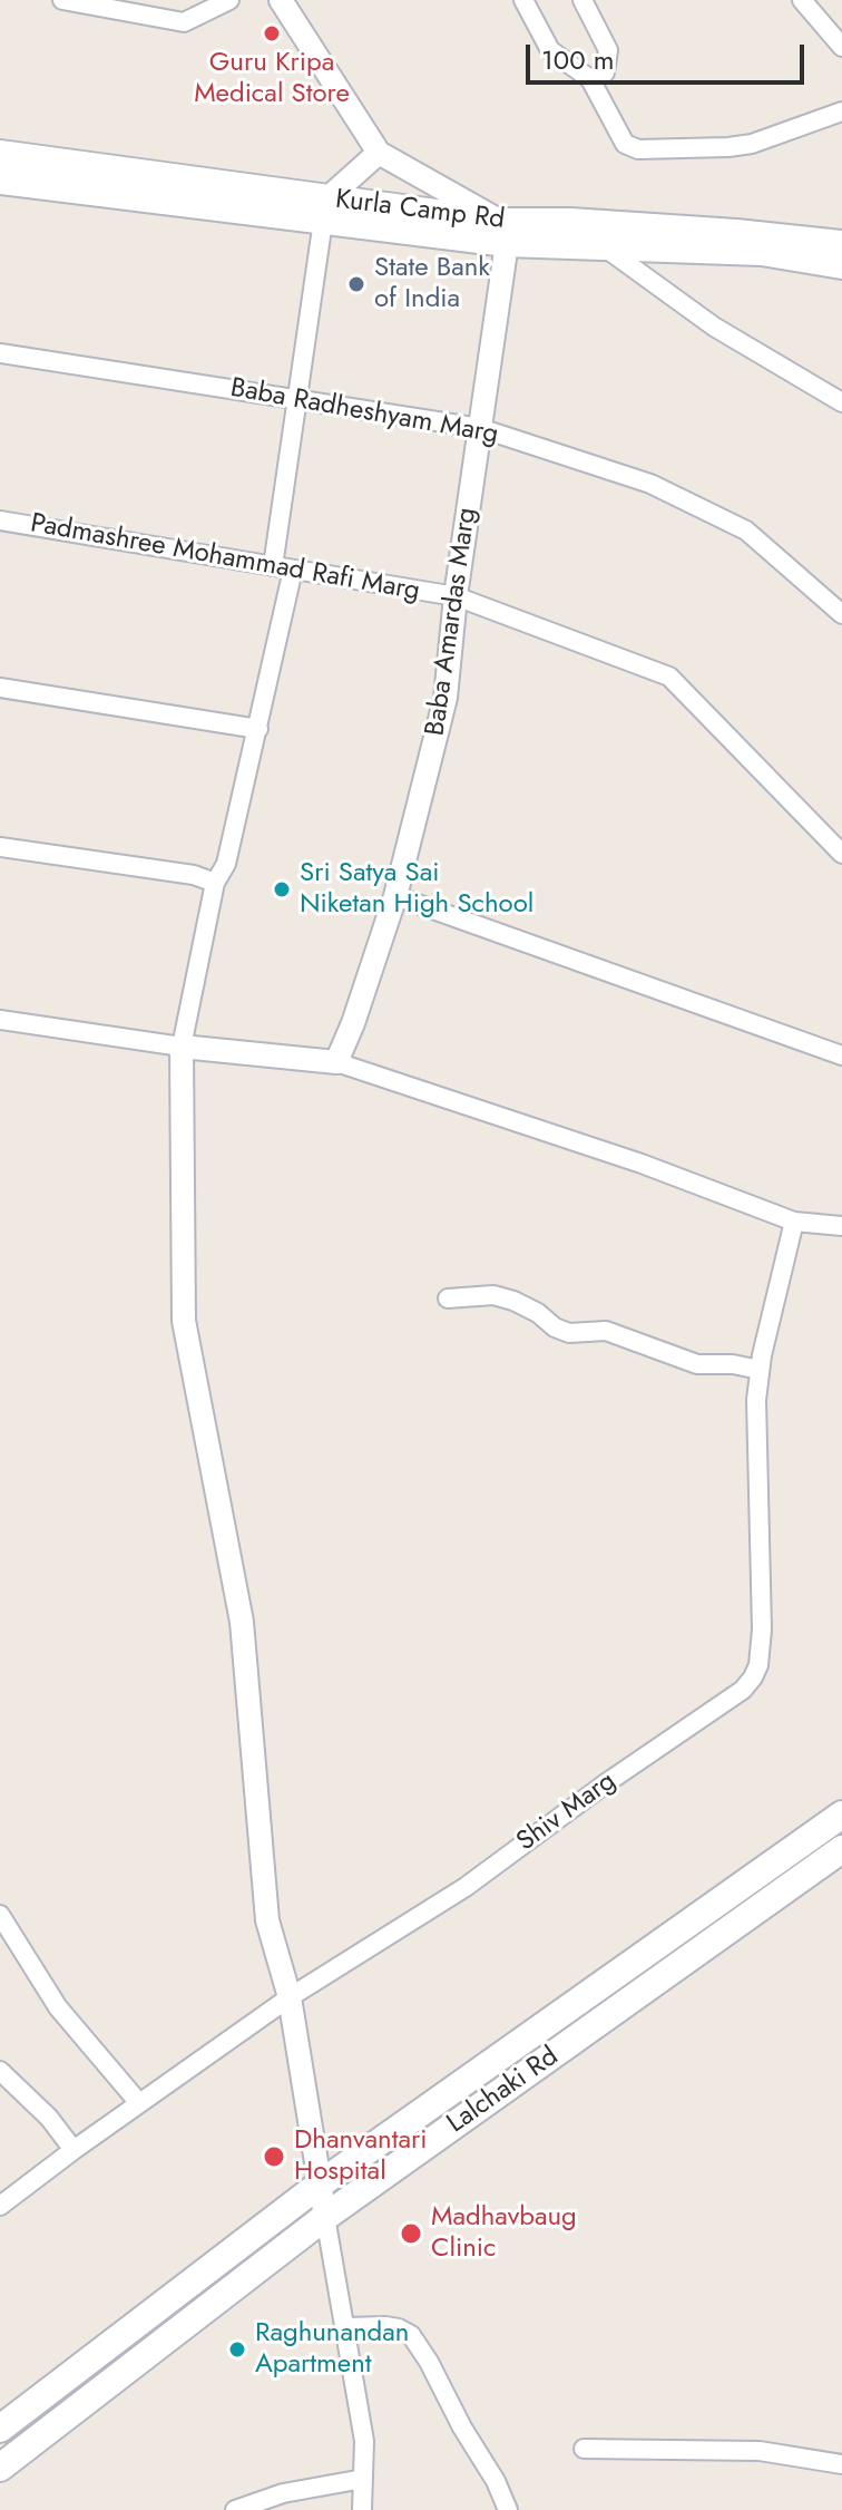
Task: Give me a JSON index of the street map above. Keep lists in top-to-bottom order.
{
  "streets": {
    "main road": ["Kurla Camp Rd", "Lalchaki Rd"],
    "street": [
      "Baba Radheshyam Marg",
      "Padmashree Mohammad Rafi Marg",
      "Baba Amardas Marg",
      "Shiv Marg"
    ]
  },
  "crossings": [
    ["Kurla Camp Rd", "Baba Amardas Marg"],
    ["Baba Radheshyam Marg", "Baba Amardas Marg"],
    ["Padmashree Mohammad Rafi Marg", "Baba Amardas Marg"]
  ],
  "places": [
    "Guru Kripa Medical Store",
    "State Bank of India",
    "Sri Satya Sai Niketan High School",
    "Dhanvantari Hospital",
    "Madhavbaug Clinic",
    "Raghunandan Apartment"
  ],
  "scale_bar": "100 m"
}
